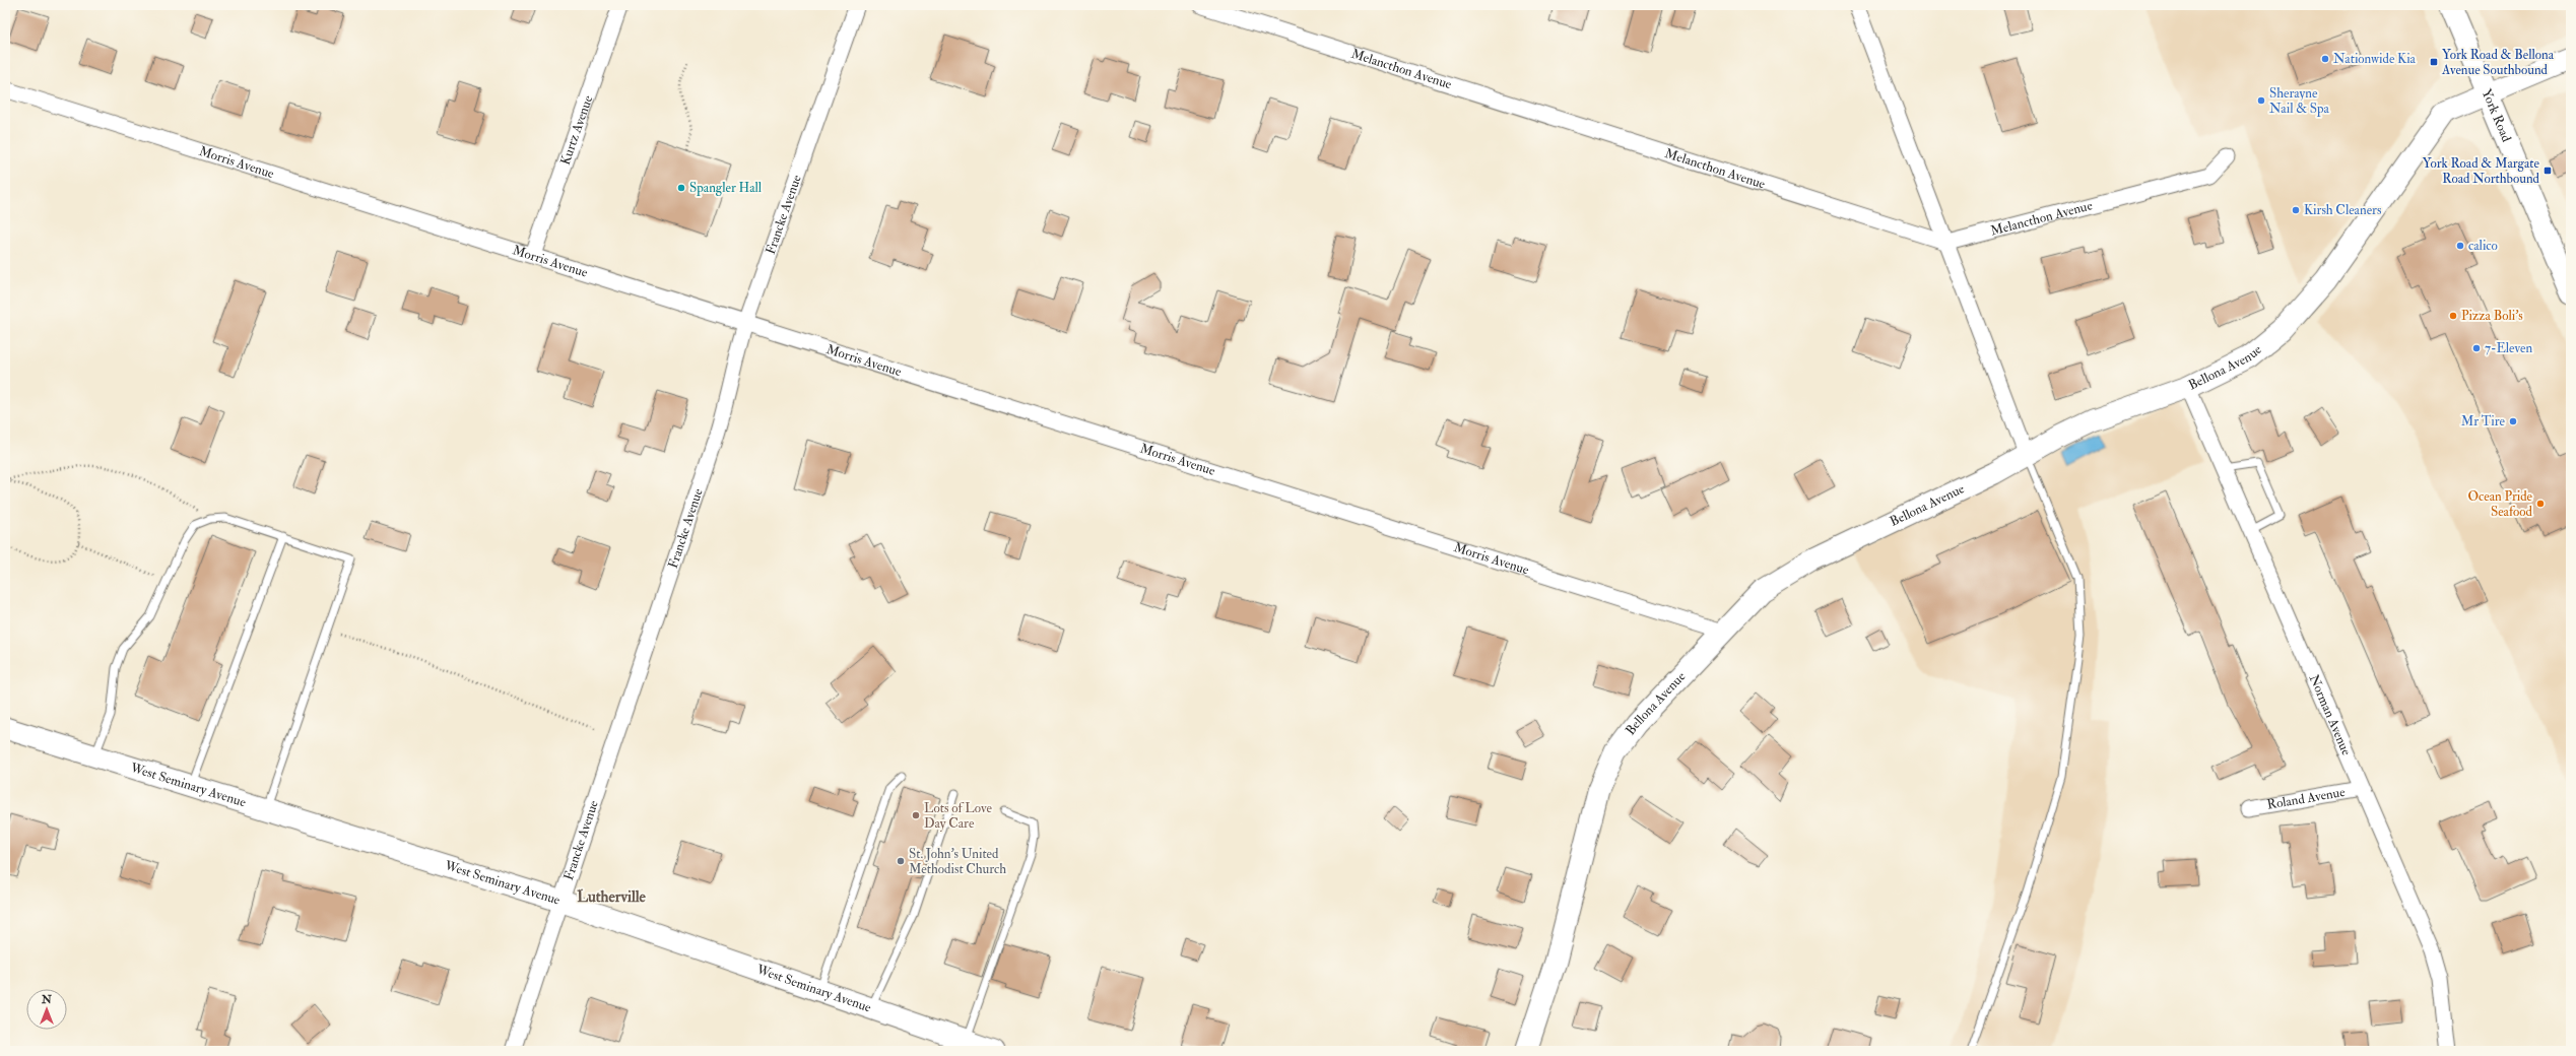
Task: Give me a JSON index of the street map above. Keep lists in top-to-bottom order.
{
  "streets": {
    "main road": ["York Road"],
    "street": [
      "Melancthon Avenue",
      "Kurtz Avenue",
      "Morris Avenue",
      "Francke Avenue",
      "Bellona Avenue",
      "Norman Avenue",
      "West Seminary Avenue",
      "Roland Avenue"
    ]
  },
  "crossings": [
    ["York Road", "Bellona Avenue"],
    ["Kurtz Avenue", "Morris Avenue"],
    ["Morris Avenue", "Francke Avenue"],
    ["Morris Avenue", "Bellona Avenue"],
    ["Francke Avenue", "West Seminary Avenue"],
    ["Bellona Avenue", "Norman Avenue"],
    ["Norman Avenue", "Roland Avenue"]
  ],
  "districts": ["Lutherville"],
  "places": {
    "other": [
      "Nationwide Kia",
      "Sherayne Nail & Spa",
      "Spangler Hall",
      "Kirsh Cleaners",
      "calico",
      "Pizza Boli's",
      "7-Eleven",
      "Mr Tire",
      "Ocean Pride Seafood",
      "Lots of Love Day Care",
      "St. John's United Methodist Church"
    ],
    "transit": ["York Road & Bellona Avenue Southbound", "York Road & Margate Road Northbound"]
  },
  "north": "top"
}
